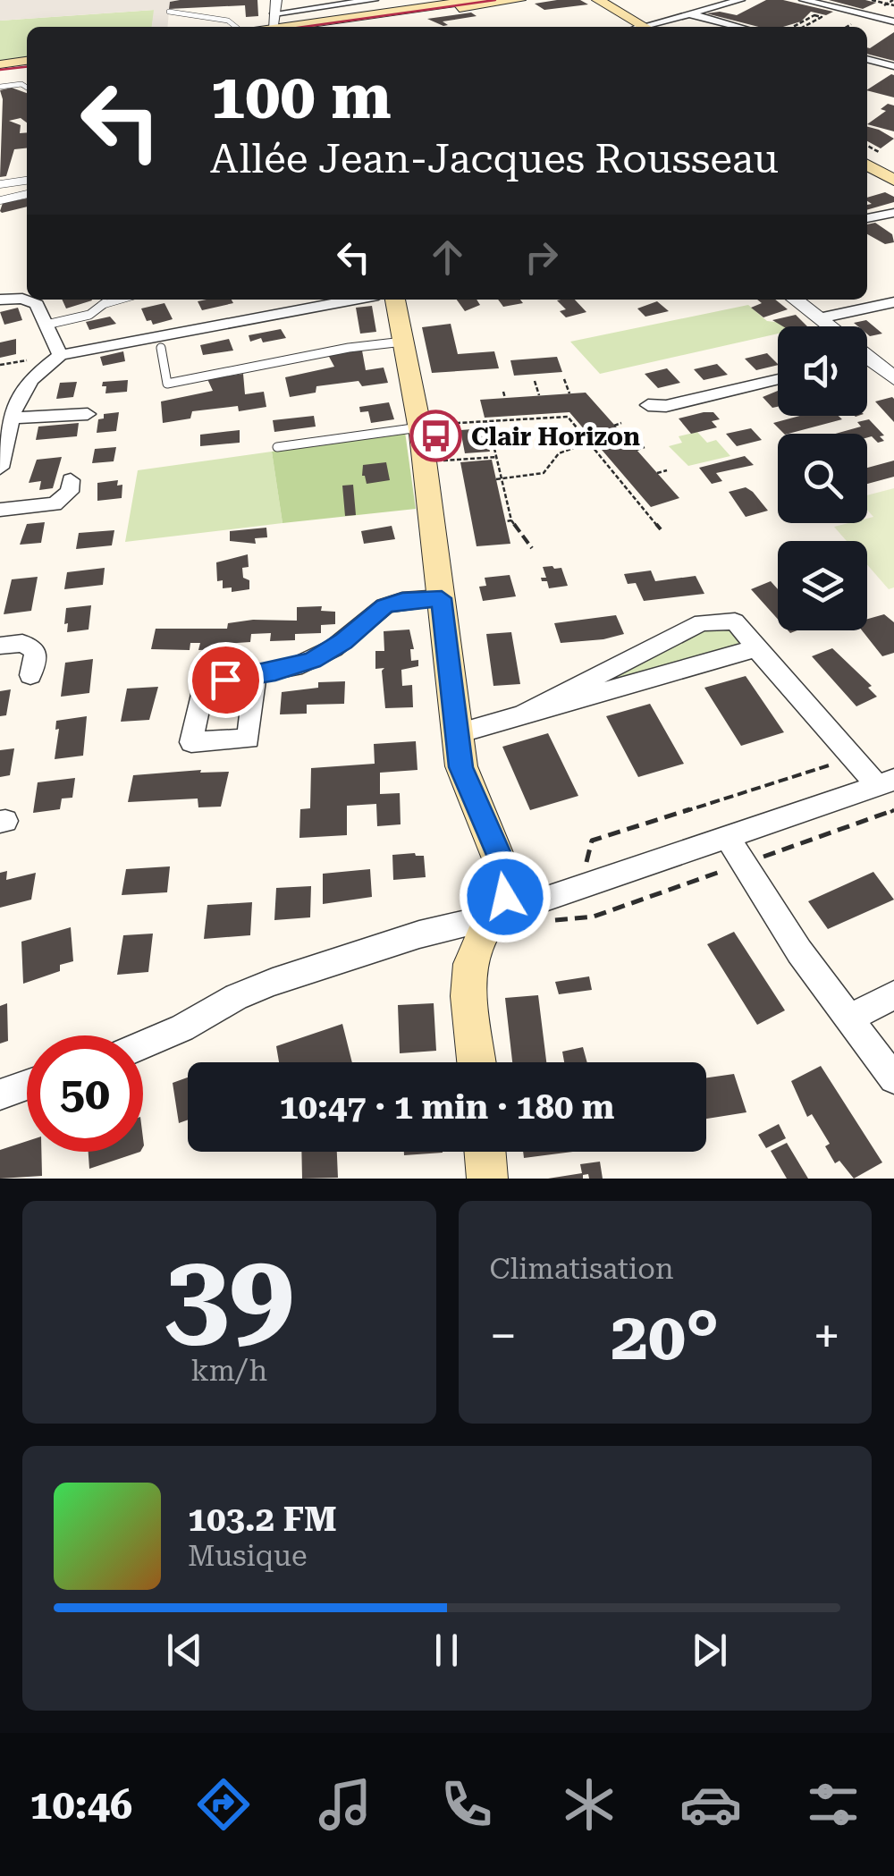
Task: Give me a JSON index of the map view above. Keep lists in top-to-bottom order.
{
  "places": {
    "bus stop": ["Clair Horizon"]
  },
  "page": {
    "turn": ["100 m", "Allée Jean-Jacques Rousseau"],
    "limit": "50",
    "trip": "10:47 · 1 min · 180 m",
    "tile": [
      ["39", "km/h"],
      "Climatisation"
    ],
    "heat": ["−", "20°", "+"],
    "song": ["103.2 FM", "Musique"],
    "tabs": "10:46"
  }
}
